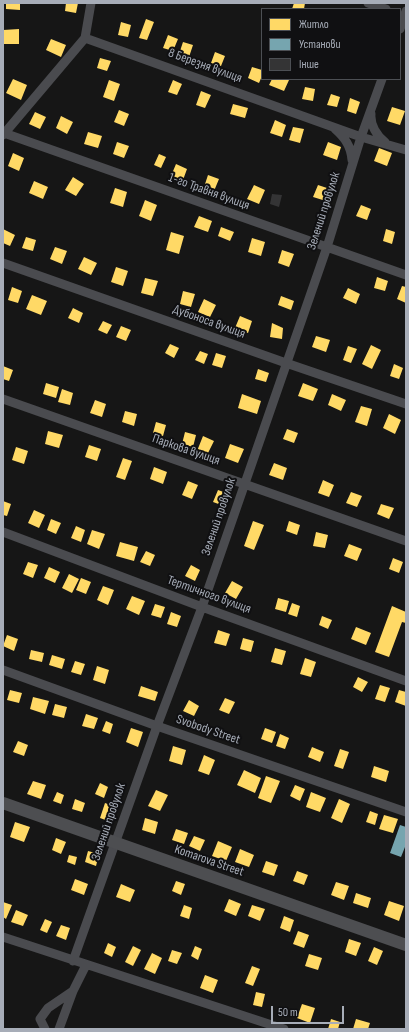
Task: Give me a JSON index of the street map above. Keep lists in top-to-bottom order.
{
  "streets": {
    "main road": ["Komarova Street"],
    "street": [
      "8 Березня вулиця",
      "1-го Травня вулиця",
      "Зелений провулок",
      "Дубоноса вулиця",
      "Паркова вулиця",
      "Тертичного вулиця",
      "Svobody Street"
    ]
  },
  "crossings": [
    ["8 Березня вулиця", "Зелений провулок"],
    ["1-го Травня вулиця", "Зелений провулок"],
    ["Зелений провулок", "Дубоноса вулиця"],
    ["Зелений провулок", "Паркова вулиця"],
    ["Зелений провулок", "Тертичного вулиця"],
    ["Зелений провулок", "Svobody Street"],
    ["Зелений провулок", "Komarova Street"]
  ],
  "legend": ["Житло", "Установи", "Інше"],
  "scale_bar": "50 m"
}
